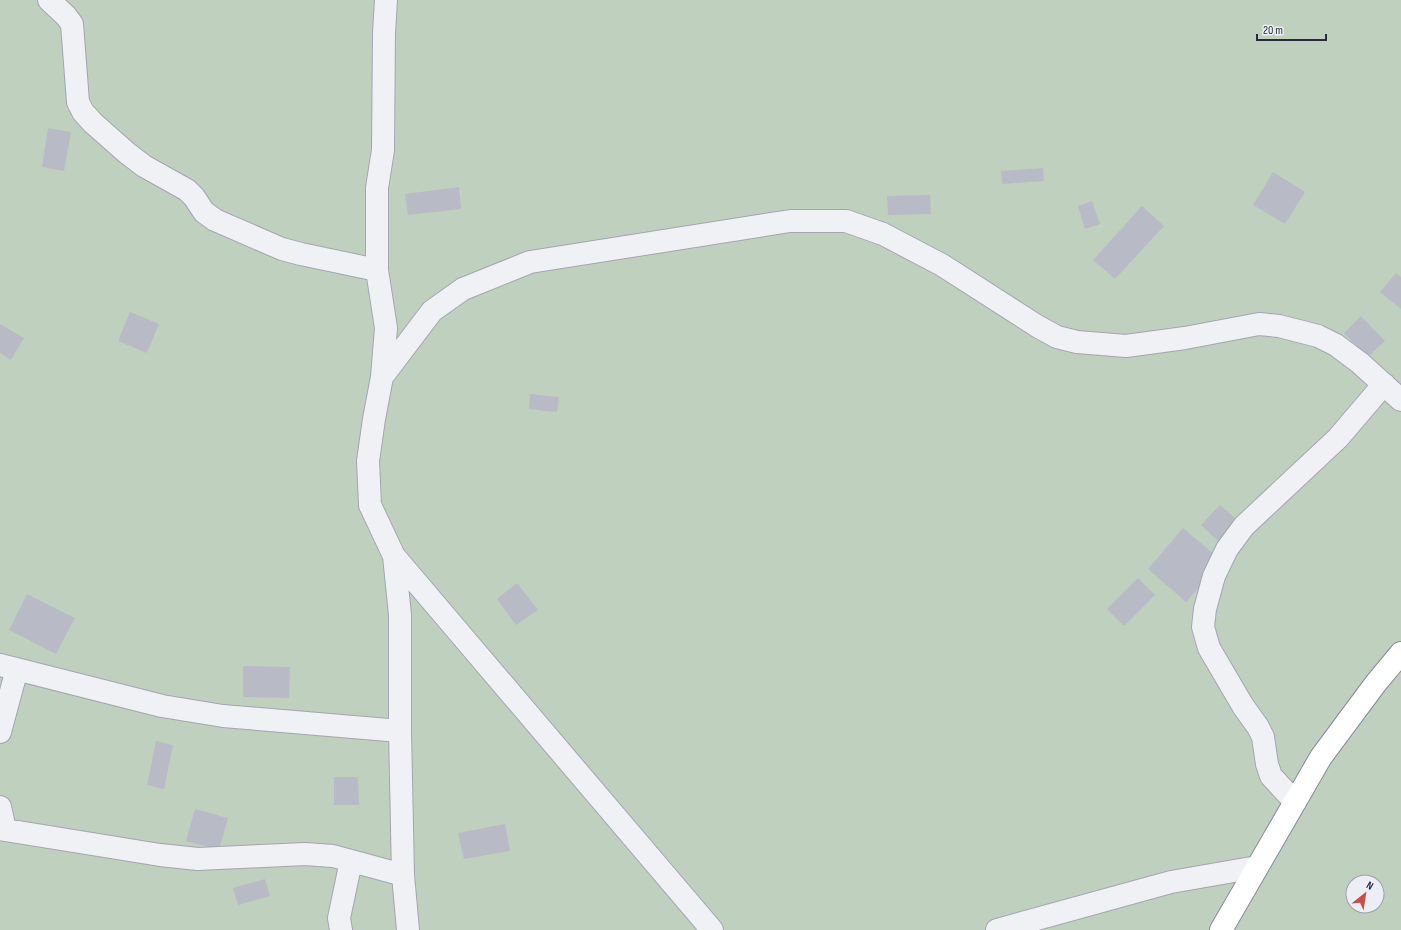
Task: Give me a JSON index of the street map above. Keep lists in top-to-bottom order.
{
  "scale_bar": "20 m",
  "north": "top right"
}
